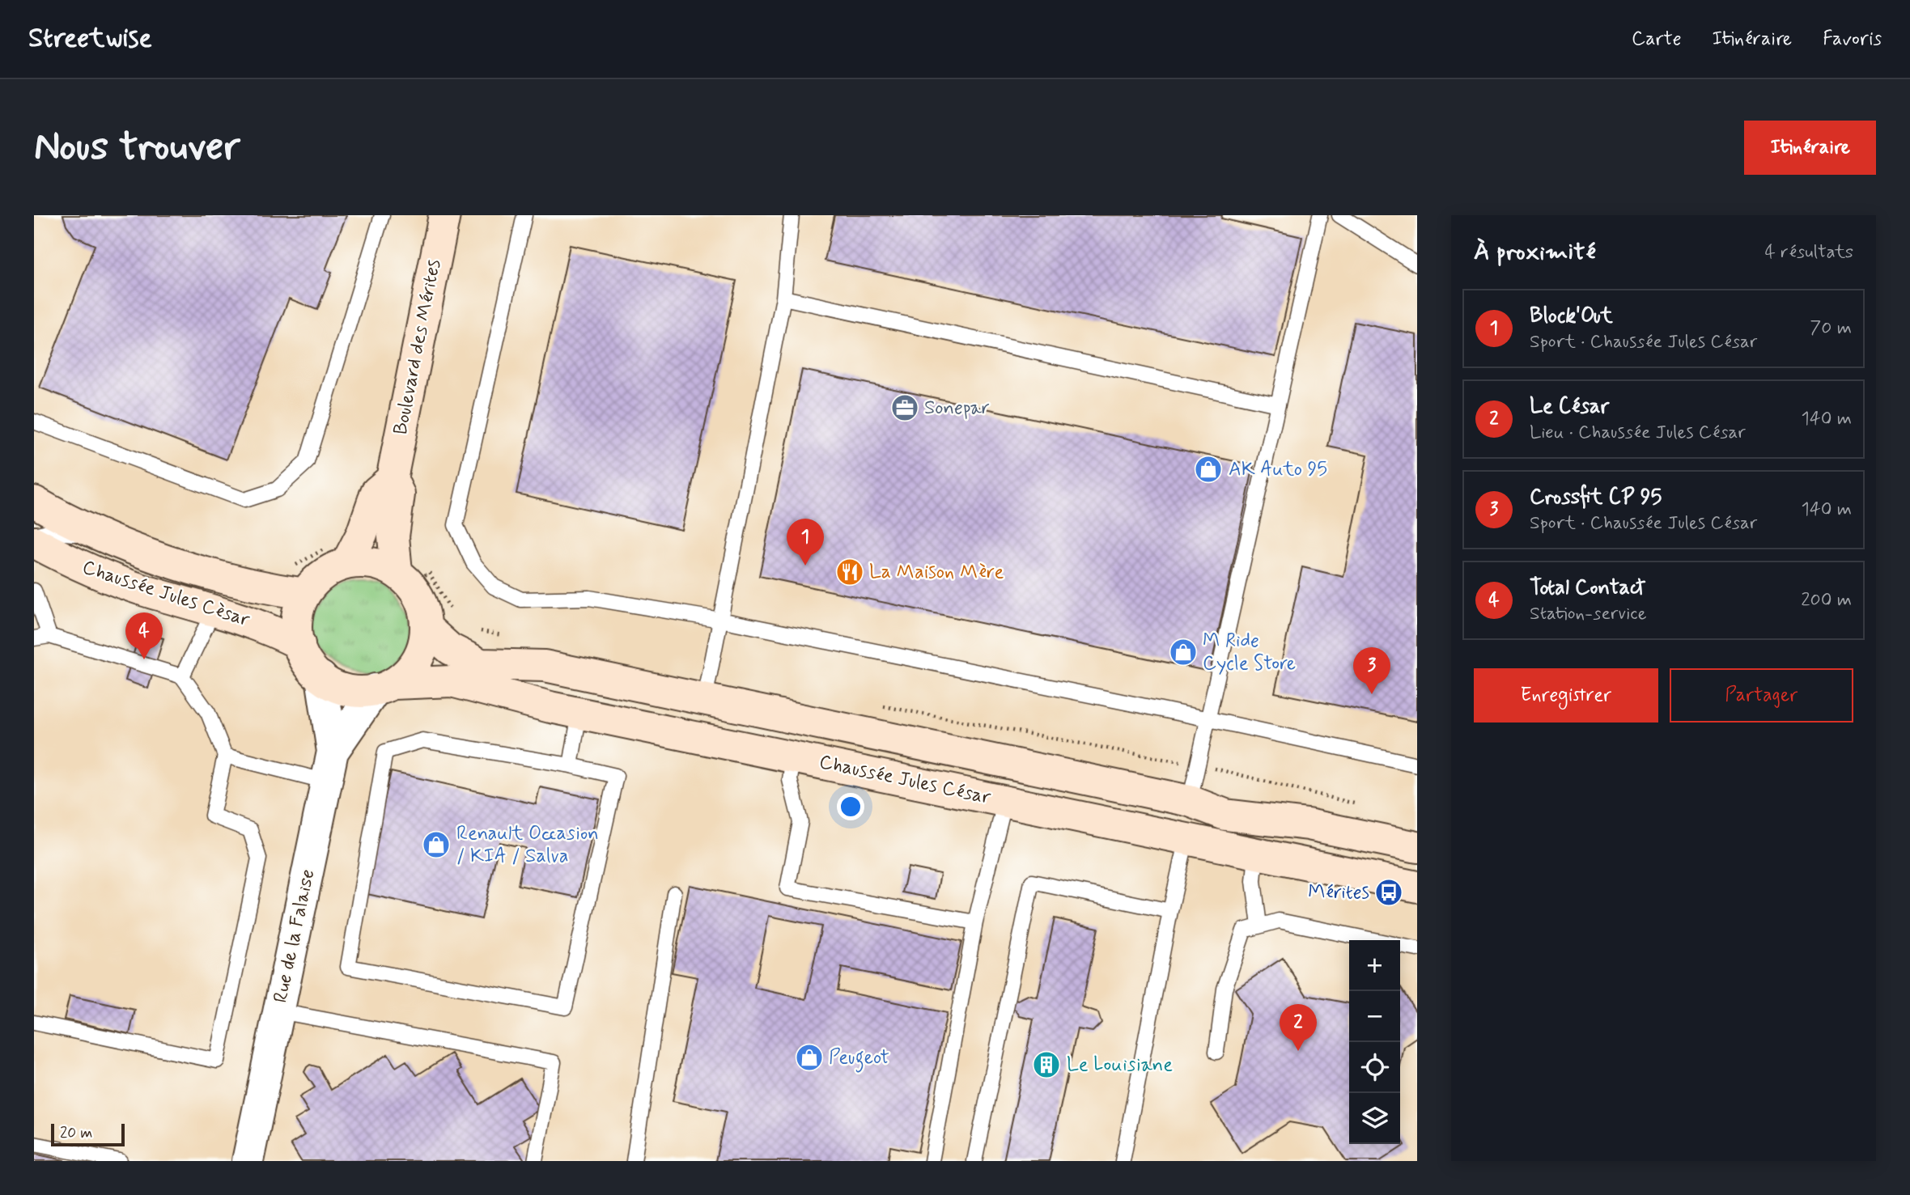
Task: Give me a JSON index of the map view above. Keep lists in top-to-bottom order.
{
  "streets": {
    "main road": ["Boulevard des Mérites", "Chaussée Jules Cèsar", "Chaussée Jules César"],
    "street": ["Rue de la Falaise"]
  },
  "crossings": [
    ["Boulevard des Mérites", "Chaussée Jules Cèsar"],
    ["Boulevard des Mérites", "Chaussée Jules César"],
    ["Boulevard des Mérites", "Rue de la Falaise"],
    ["Chaussée Jules Cèsar", "Chaussée Jules César"],
    ["Chaussée Jules Cèsar", "Rue de la Falaise"],
    ["Chaussée Jules César", "Rue de la Falaise"]
  ],
  "places": {
    "office": ["Sonepar"],
    "shop": [
      "AK Auto 95",
      "M Ride Cycle Store",
      "Renault Occasion / KIA / Salva",
      "Peugeot"
    ],
    "restaurant": ["La Maison Mère"],
    "bus stop": ["Mérites"],
    "building": ["Le Louisiane"]
  },
  "scale_bar": "20 m",
  "page": {
    "header": "Streetwise",
    "nav": ["Carte", "Itinéraire", "Favoris"],
    "buttons": [
      "Itinéraire",
      ["Enregistrer", "Partager"]
    ],
    "title": "Nous trouver",
    "heading": ["À proximité", "4 résultats"],
    "list": [
      {
        "mark": "1",
        "name": "Block'Out",
        "note": "Sport · Chaussée Jules César",
        "value": "70 m"
      },
      {
        "mark": "2",
        "name": "Le César",
        "note": "Lieu · Chaussée Jules César",
        "value": "140 m"
      },
      {
        "mark": "3",
        "name": "Crossfit CP 95",
        "note": "Sport · Chaussée Jules César",
        "value": "140 m"
      },
      {
        "mark": "4",
        "name": "Total Contact",
        "note": "Station-service",
        "value": "200 m"
      }
    ],
    "pins": [
      "1",
      "4",
      "3",
      "2"
    ],
    "map_buttons": ["+", "−"],
    "scale": "20 m"
  }
}
